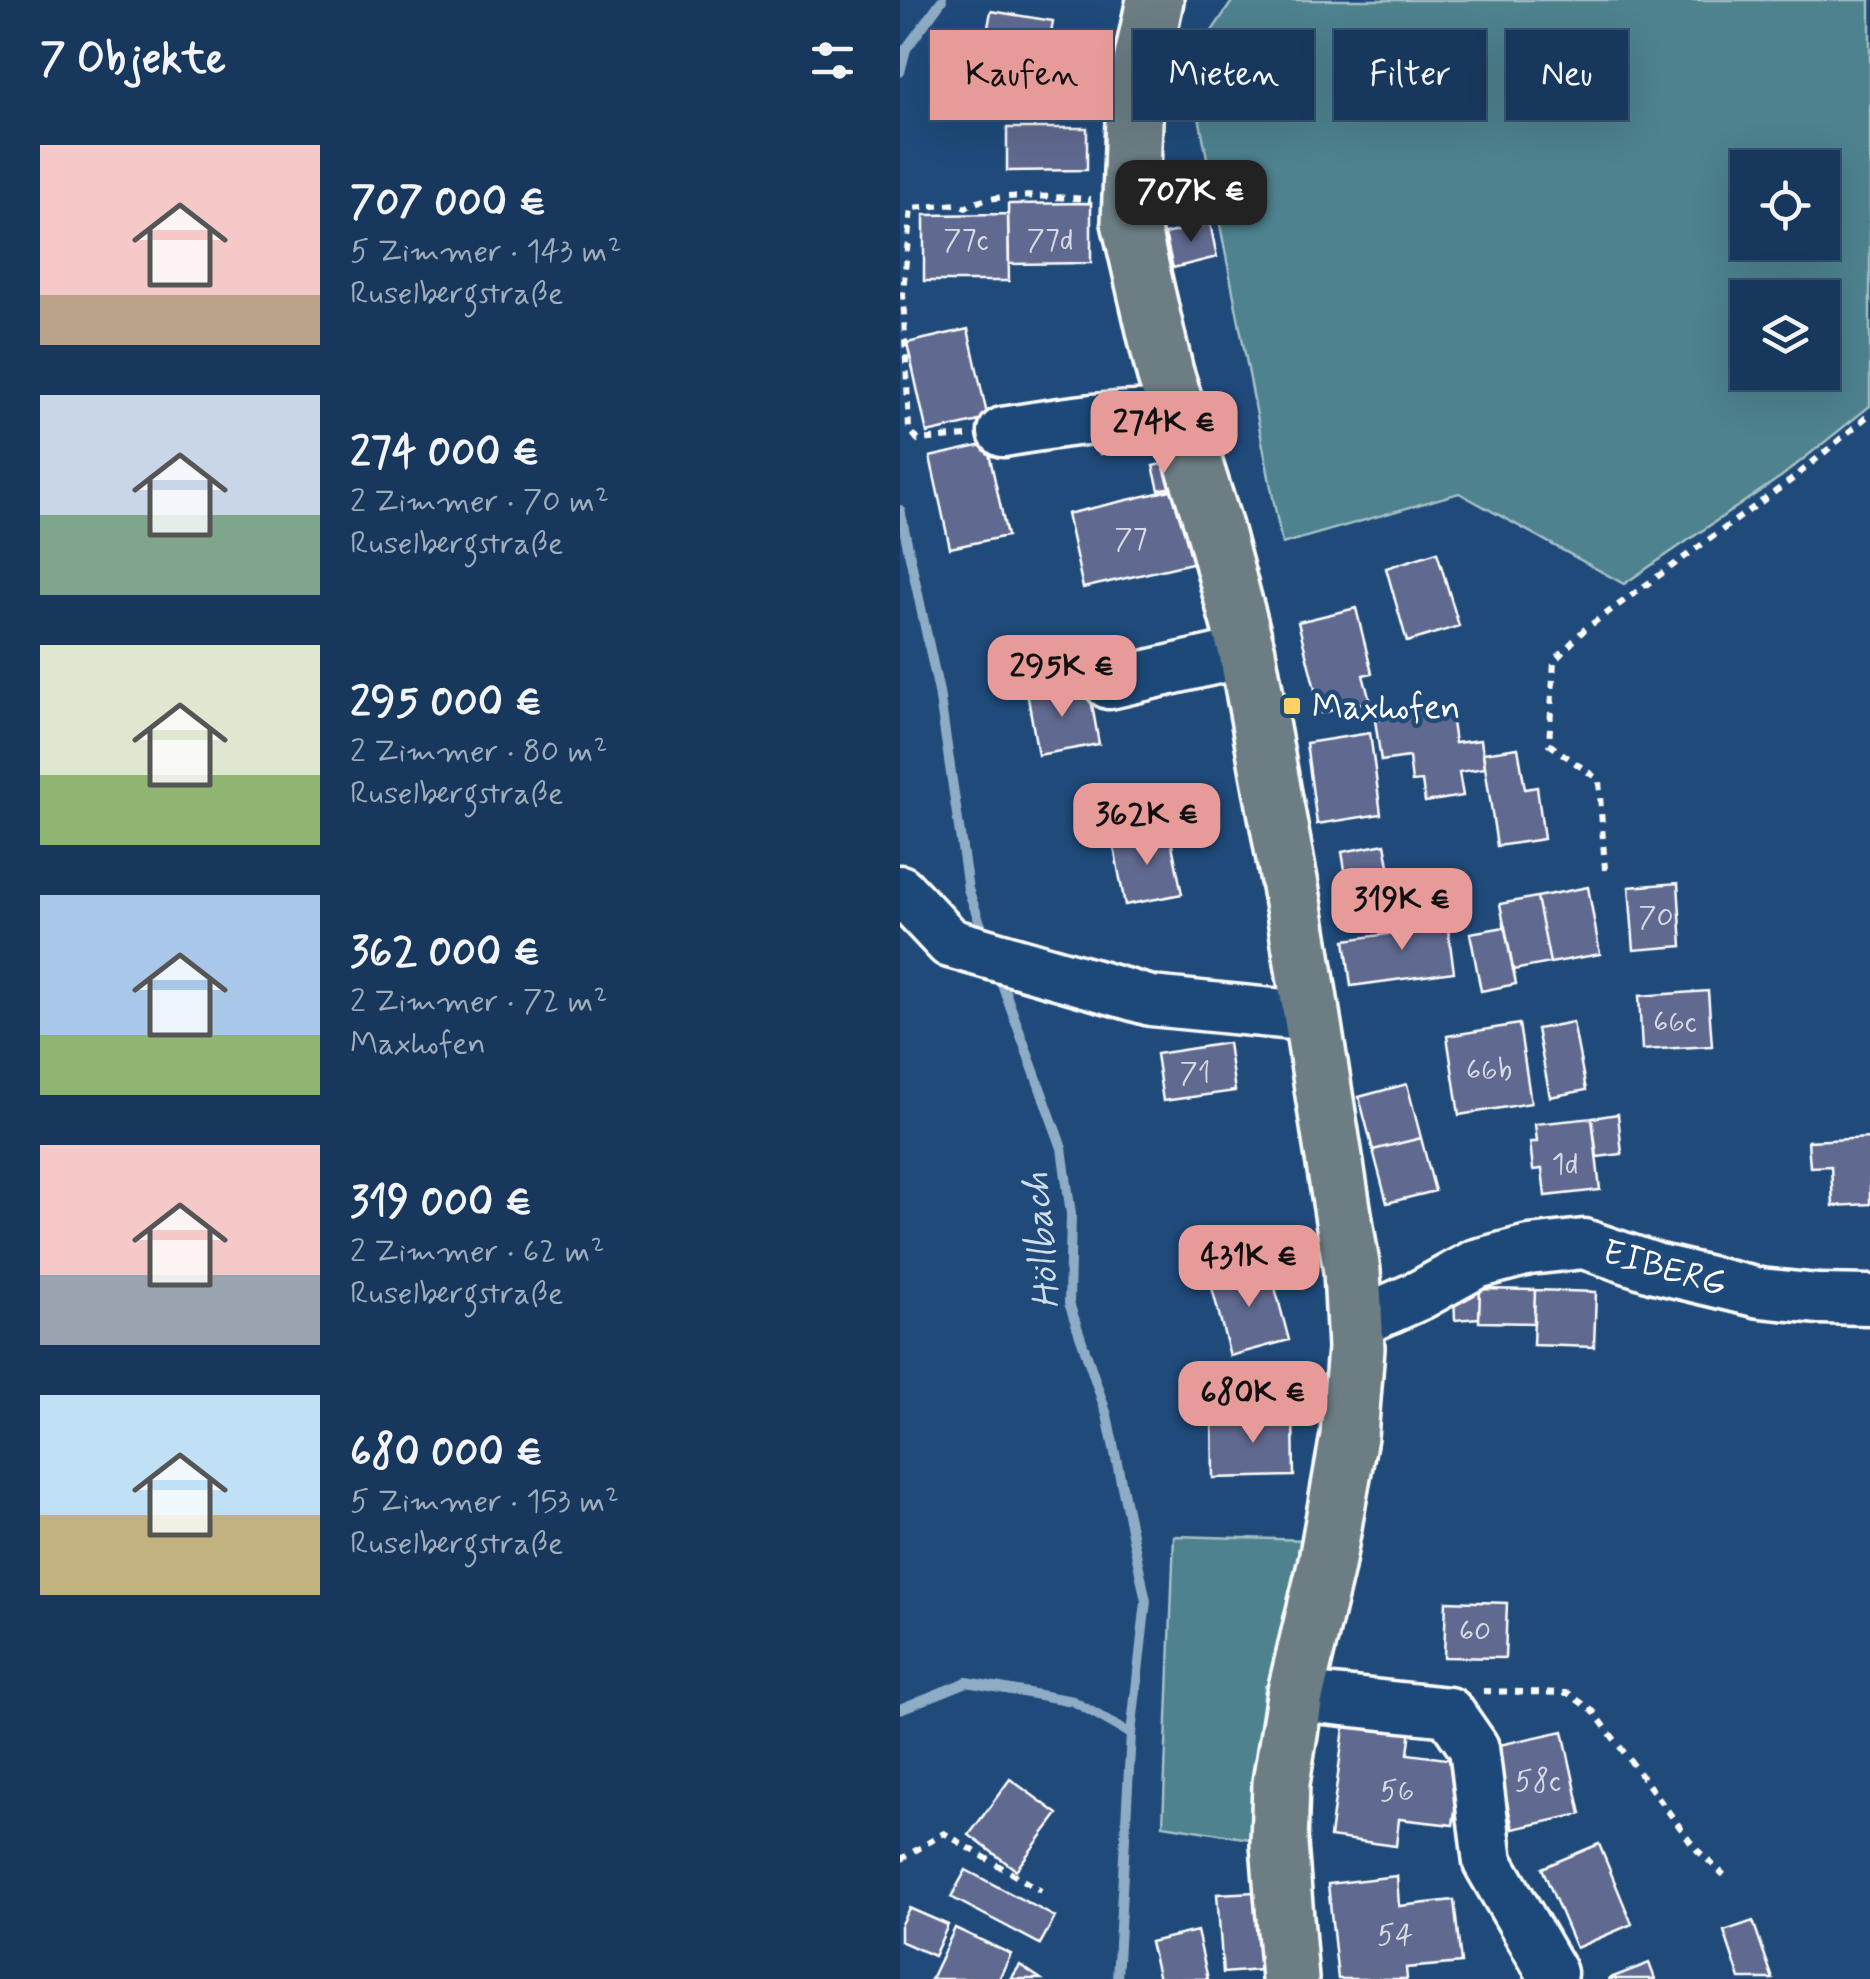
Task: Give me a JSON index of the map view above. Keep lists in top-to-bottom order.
{
  "streets": {
    "street": ["EIBERG"]
  },
  "water": ["Höllbach"],
  "places": {
    "transit": ["Maxhofen"]
  },
  "house_numbers": [
    "77c",
    "77d",
    "77",
    "70",
    "66c",
    "66b",
    "71",
    "1d",
    "60",
    "58c",
    "56",
    "54"
  ],
  "page": {
    "heading": "7 Objekte",
    "chip": [
      "Kaufen",
      "Mieten",
      "Filter",
      "Neu"
    ],
    "list": [
      {
        "name": "707 000 €",
        "note": "5 Zimmer · 143 m² · Ruselbergstraße"
      },
      {
        "name": "274 000 €",
        "note": "2 Zimmer · 70 m² · Ruselbergstraße"
      },
      {
        "name": "295 000 €",
        "note": "2 Zimmer · 80 m² · Ruselbergstraße"
      },
      {
        "name": "362 000 €",
        "note": "2 Zimmer · 72 m² · Maxhofen"
      },
      {
        "name": "319 000 €",
        "note": "2 Zimmer · 62 m² · Ruselbergstraße"
      },
      {
        "name": "680 000 €",
        "note": "5 Zimmer · 153 m² · Ruselbergstraße"
      }
    ],
    "price": [
      "707K €",
      "274K €",
      "295K €",
      "362K €",
      "319K €",
      "431K €",
      "680K €"
    ]
  }
}
